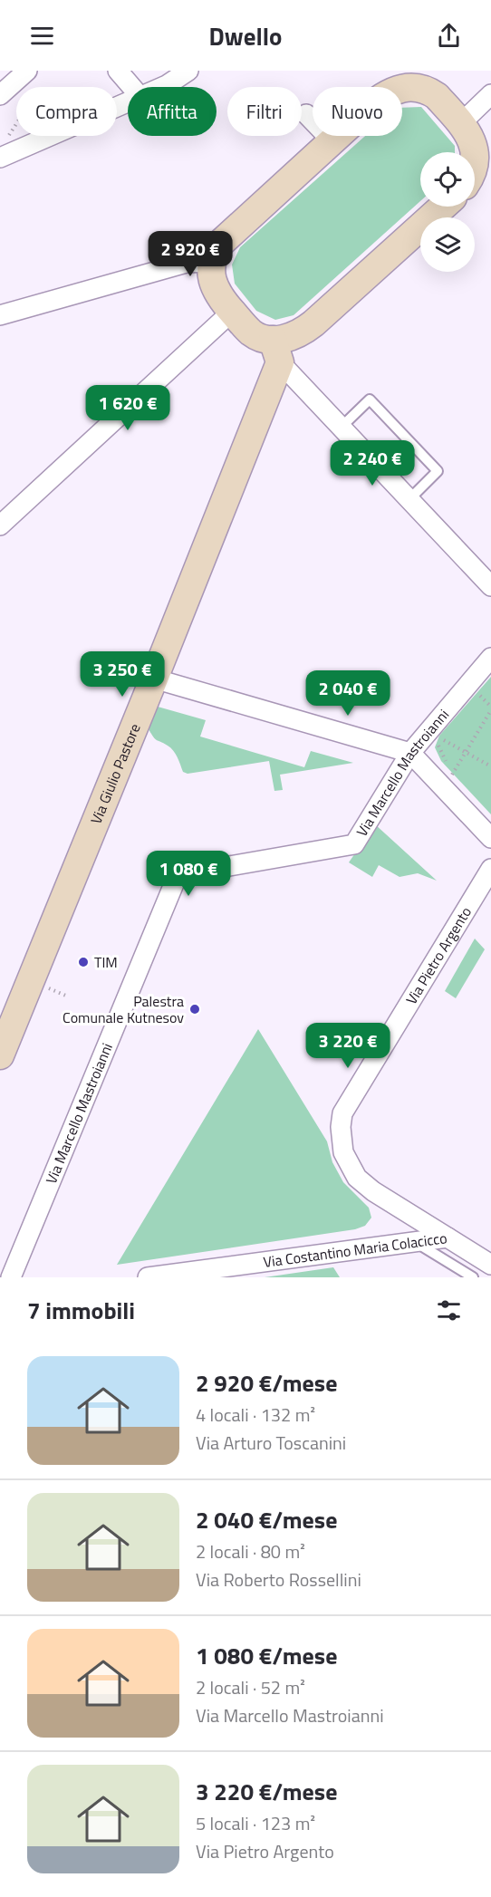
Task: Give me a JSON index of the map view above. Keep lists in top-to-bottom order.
{
  "streets": {
    "street": [
      "Via Giulio Pastore",
      "Via Marcello Mastroianni",
      "Via Pietro Argento",
      "Via Costantino Maria Colacicco"
    ]
  },
  "crossings": [
    ["Via Pietro Argento", "Via Costantino Maria Colacicco"]
  ],
  "places": ["TIM", "Palestra Comunale Kutnesov"],
  "page": {
    "header": "Dwello",
    "chip": [
      "Compra",
      "Affitta",
      "Filtri",
      "Nuovo"
    ],
    "price": [
      "2 920 €",
      "1 620 €",
      "2 240 €",
      "3 250 €",
      "2 040 €",
      "1 080 €",
      "3 220 €"
    ],
    "heading": "7 immobili",
    "list": [
      {
        "name": "2 920 €/mese",
        "note": "4 locali · 132 m² · Via Arturo Toscanini"
      },
      {
        "name": "2 040 €/mese",
        "note": "2 locali · 80 m² · Via Roberto Rossellini"
      },
      {
        "name": "1 080 €/mese",
        "note": "2 locali · 52 m² · Via Marcello Mastroianni"
      },
      {
        "name": "3 220 €/mese",
        "note": "5 locali · 123 m² · Via Pietro Argento"
      }
    ]
  }
}
